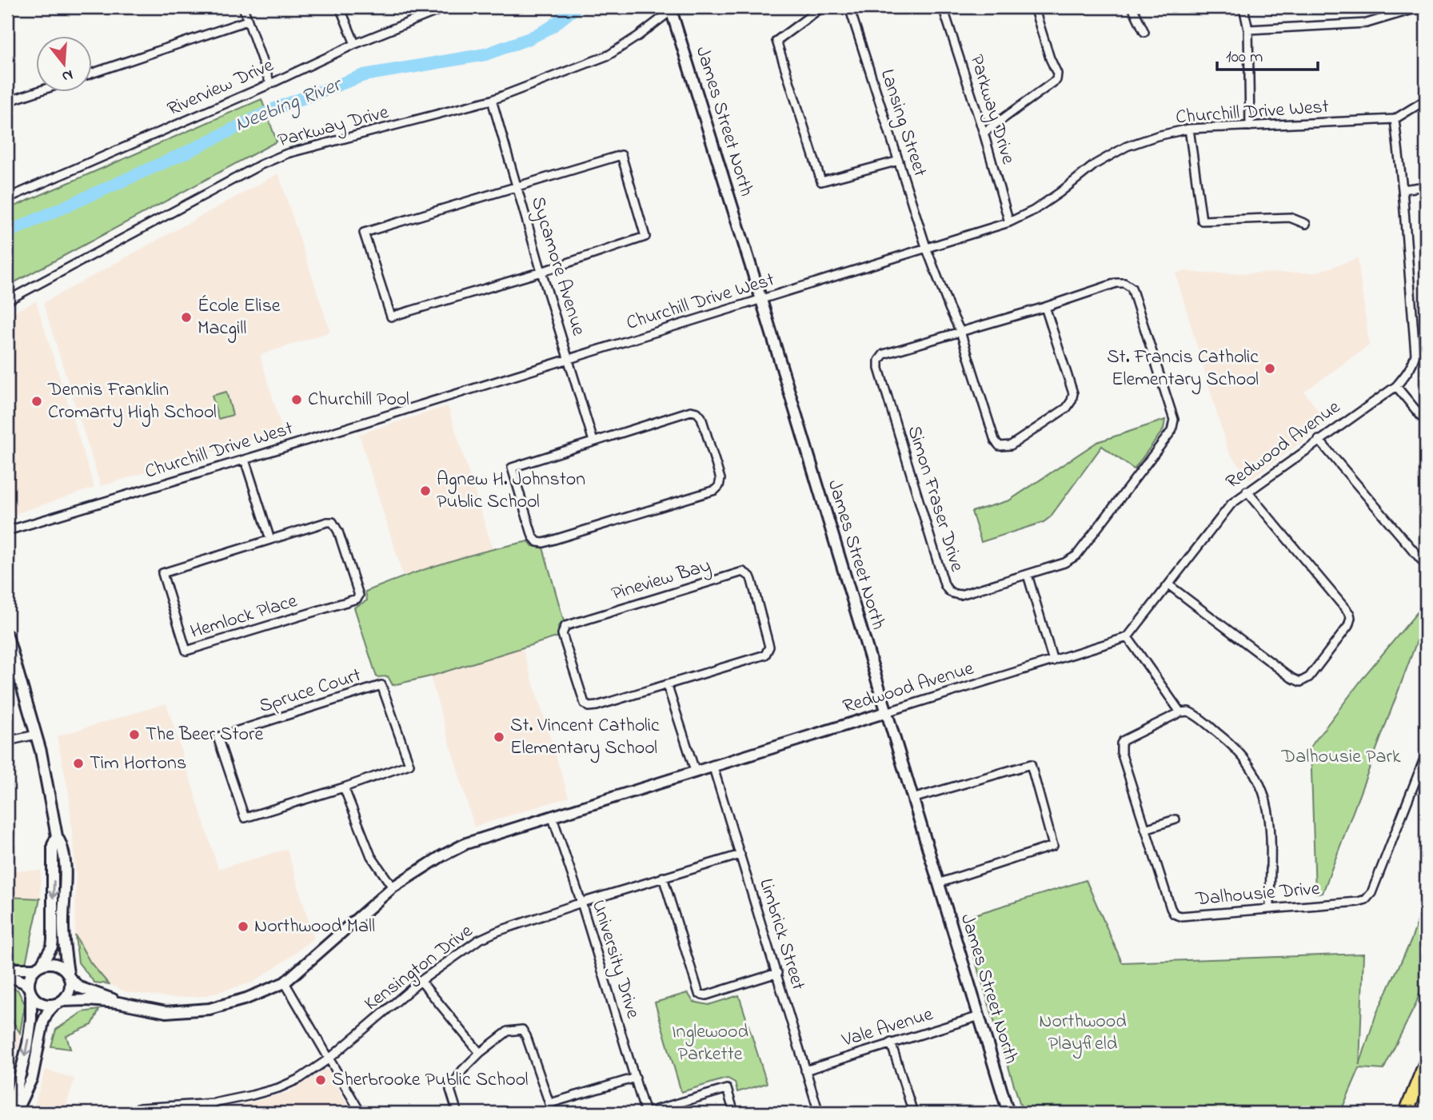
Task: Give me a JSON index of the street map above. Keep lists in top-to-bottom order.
{
  "streets": {
    "street": [
      "Riverview Drive",
      "Parkway Drive",
      "Churchill Drive West",
      "James Street North",
      "Lansing Street",
      "Sycamore Avenue",
      "Redwood Avenue",
      "Simon Fraser Drive",
      "Pineview Bay",
      "Hemlock Place",
      "Spruce Court",
      "Dalhousie Drive",
      "Limbrick Street",
      "University Drive",
      "Kensington Drive",
      "Vale Avenue"
    ]
  },
  "crossings": [
    ["Parkway Drive", "Churchill Drive West"],
    ["Parkway Drive", "James Street North"],
    ["Parkway Drive", "Sycamore Avenue"],
    ["Churchill Drive West", "James Street North"],
    ["Churchill Drive West", "Lansing Street"],
    ["Churchill Drive West", "Sycamore Avenue"],
    ["Churchill Drive West", "Redwood Avenue"],
    ["James Street North", "Redwood Avenue"],
    ["James Street North", "Vale Avenue"],
    ["Lansing Street", "Simon Fraser Drive"],
    ["Redwood Avenue", "Limbrick Street"],
    ["Redwood Avenue", "University Drive"],
    ["Limbrick Street", "Kensington Drive"],
    ["Limbrick Street", "Vale Avenue"],
    ["University Drive", "Kensington Drive"]
  ],
  "water": ["Neebing River"],
  "parks": ["Dalhousie Park", "Northwood Playfield", "Inglewood Parkette"],
  "places": [
    "École Elise Macgill",
    "St. Francis Catholic Elementary School",
    "Churchill Pool",
    "Dennis Franklin Cromarty High School",
    "Agnew H. Johnston Public School",
    "The Beer Store",
    "St. Vincent Catholic Elementary School",
    "Tim Hortons",
    "Northwood Mall",
    "Sherbrooke Public School"
  ],
  "scale_bar": "100 m",
  "north": "bottom"
}
